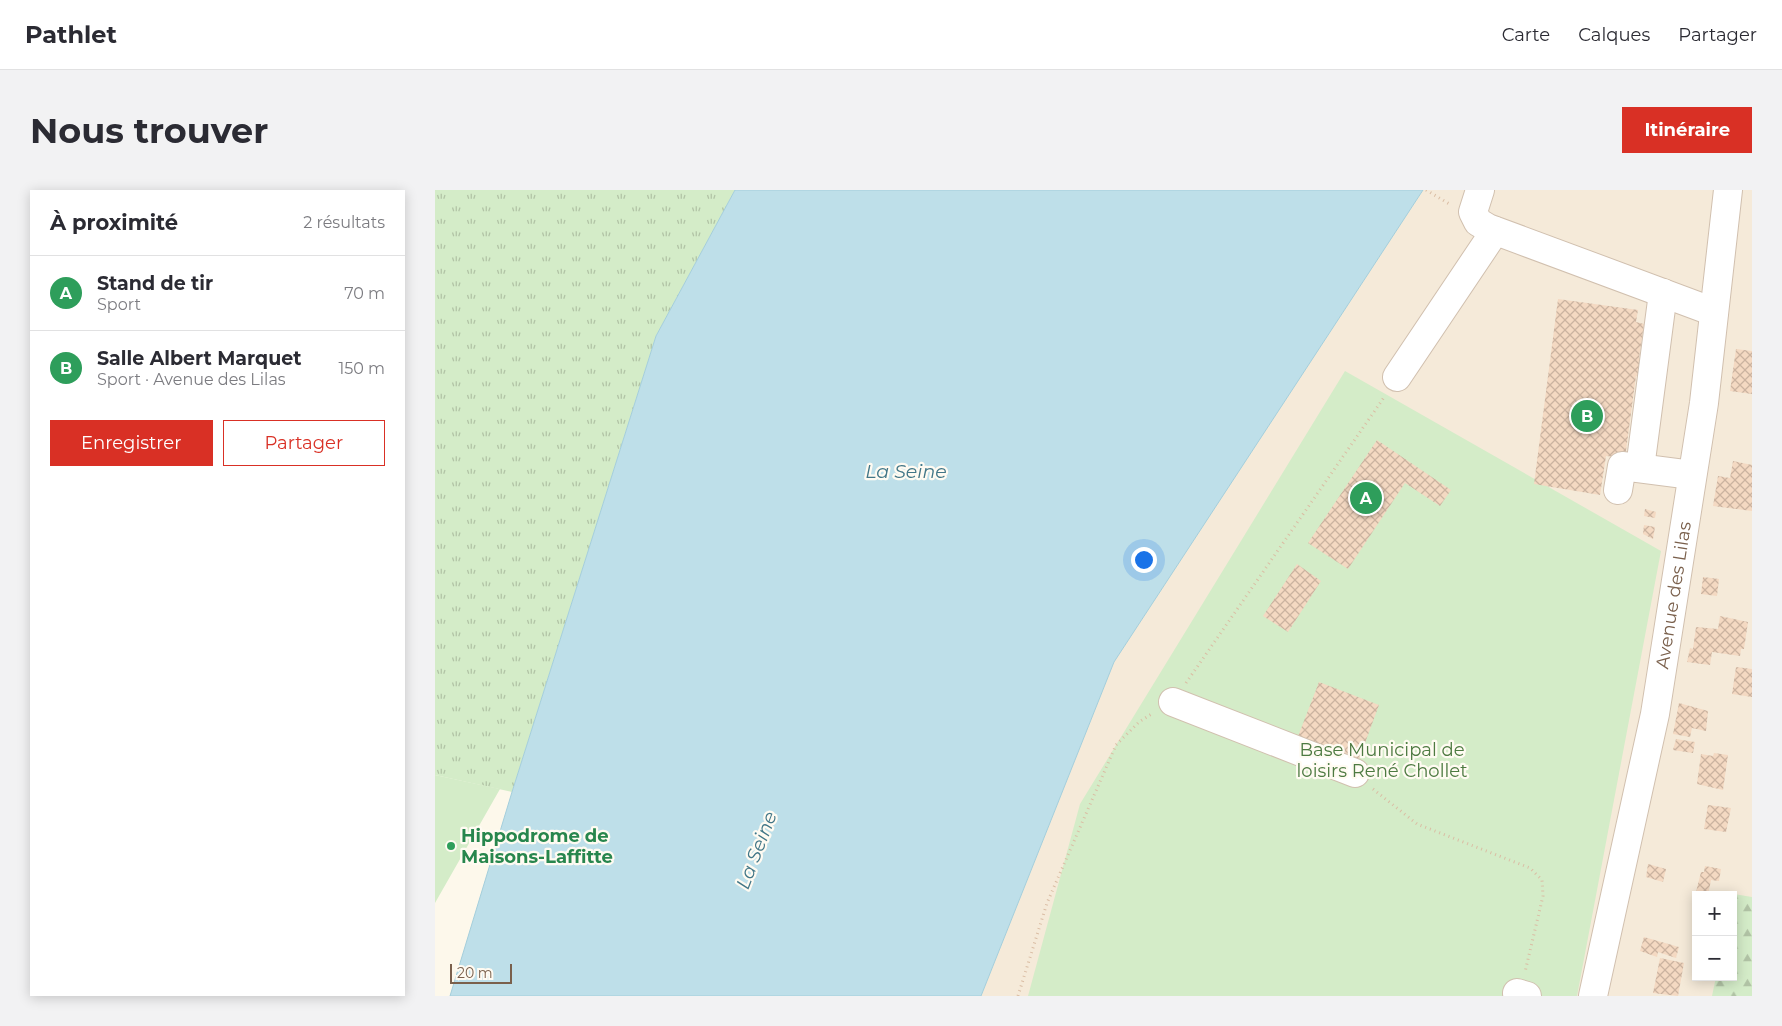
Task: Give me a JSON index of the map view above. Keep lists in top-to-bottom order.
{
  "streets": {
    "street": ["Avenue des Lilas"]
  },
  "water": ["La Seine"],
  "parks": ["Base Municipal de loisirs René Chollet"],
  "places": ["Hippodrome de Maisons-Laffitte"],
  "scale_bar": "20 m",
  "page": {
    "header": "Pathlet",
    "nav": ["Carte", "Calques", "Partager"],
    "buttons": [
      "Itinéraire",
      ["Enregistrer", "Partager"]
    ],
    "title": "Nous trouver",
    "heading": ["À proximité", "2 résultats"],
    "list": [
      {
        "mark": "A",
        "name": "Stand de tir",
        "note": "Sport",
        "value": "70 m"
      },
      {
        "mark": "B",
        "name": "Salle Albert Marquet",
        "note": "Sport · Avenue des Lilas",
        "value": "150 m"
      }
    ],
    "pins": ["B", "A"],
    "map_buttons": ["+", "−"],
    "scale": "20 m"
  }
}
